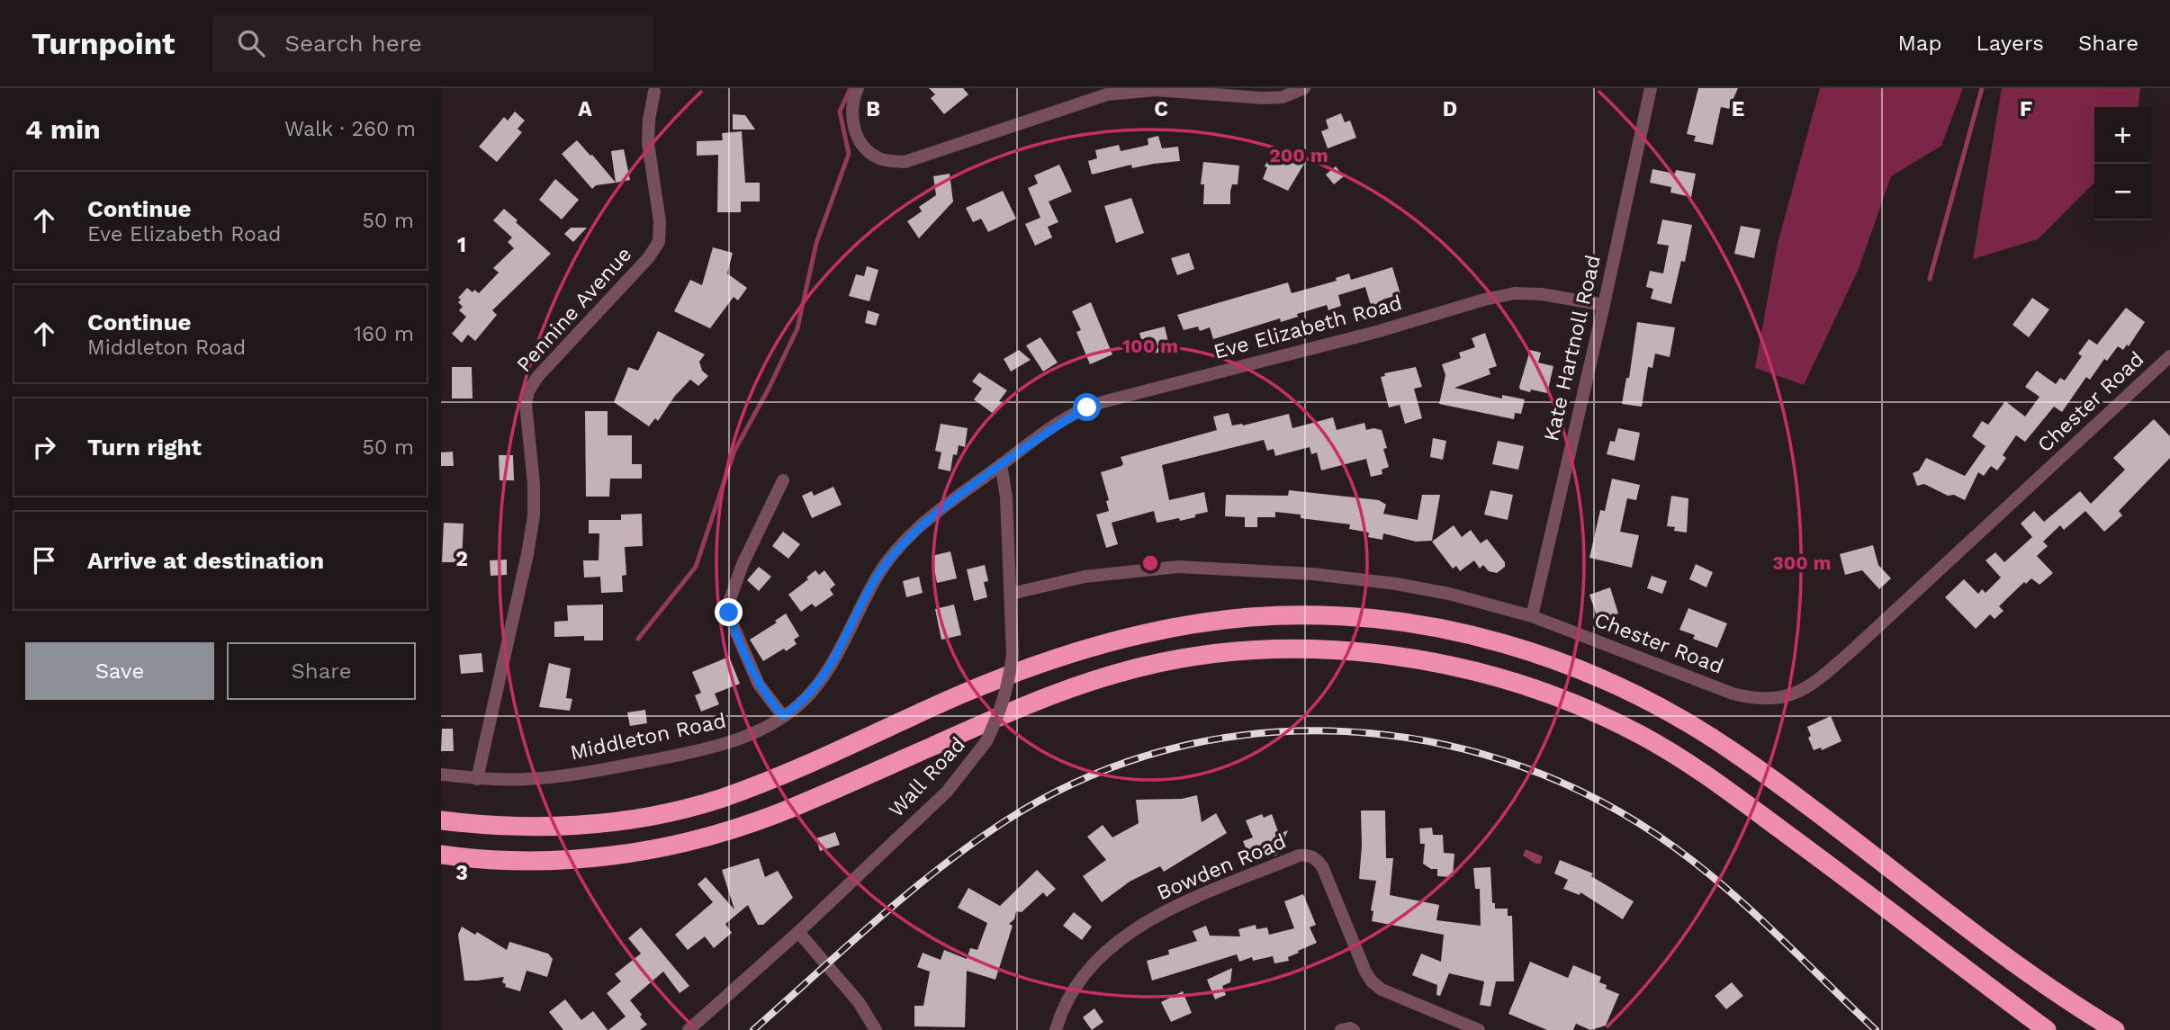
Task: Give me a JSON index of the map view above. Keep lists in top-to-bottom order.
{
  "streets": {
    "street": [
      "Pennine Avenue",
      "Eve Elizabeth Road",
      "Kate Hartnoll Road",
      "Chester Road",
      "Middleton Road",
      "Wall Road",
      "Bowden Road"
    ]
  },
  "crossings": [
    ["Pennine Avenue", "Middleton Road"],
    ["Eve Elizabeth Road", "Kate Hartnoll Road"],
    ["Eve Elizabeth Road", "Middleton Road"],
    ["Eve Elizabeth Road", "Wall Road"],
    ["Kate Hartnoll Road", "Chester Road"],
    ["Chester Road", "Wall Road"],
    ["Middleton Road", "Wall Road"]
  ],
  "page": {
    "header": "Turnpoint",
    "search": "Search here",
    "nav": ["Map", "Layers", "Share"],
    "heading": ["4 min", "Walk · 260 m"],
    "map_buttons": ["+", "−"],
    "list": [
      ["Continue", "Eve Elizabeth Road", "50 m"],
      ["Continue", "Middleton Road", "160 m"],
      ["Turn right", "50 m"],
      "Arrive at destination"
    ],
    "buttons": ["Save", "Share"]
  },
  "grid": {
    "columns": [
      "A",
      "B",
      "C",
      "D",
      "E",
      "F"
    ],
    "rows": ["1", "2", "3"]
  },
  "rings": ["200 m", "100 m", "300 m"]
}
